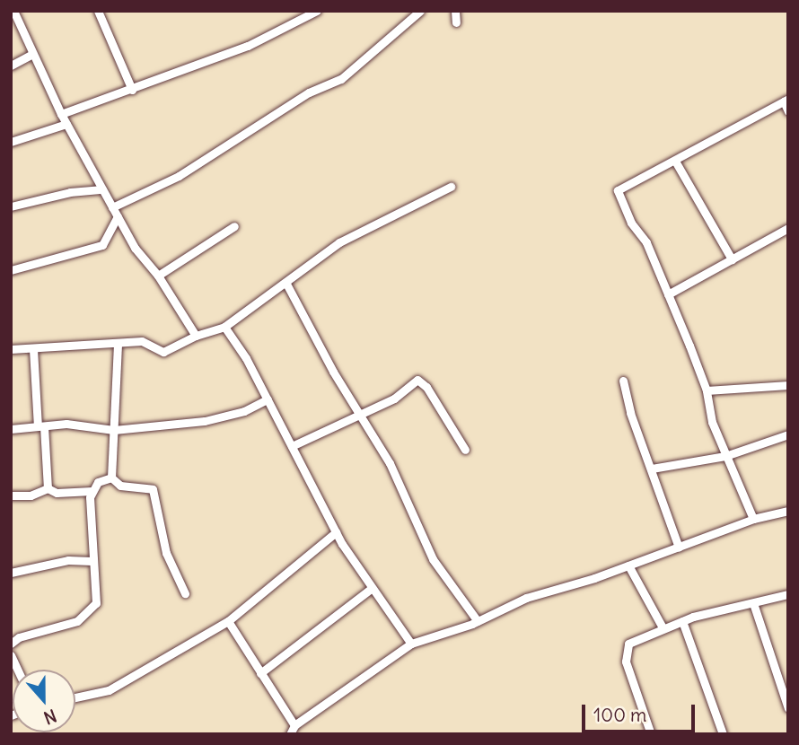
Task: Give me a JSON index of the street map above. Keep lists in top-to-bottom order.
{
  "scale_bar": "100 m",
  "north": "bottom"
}
